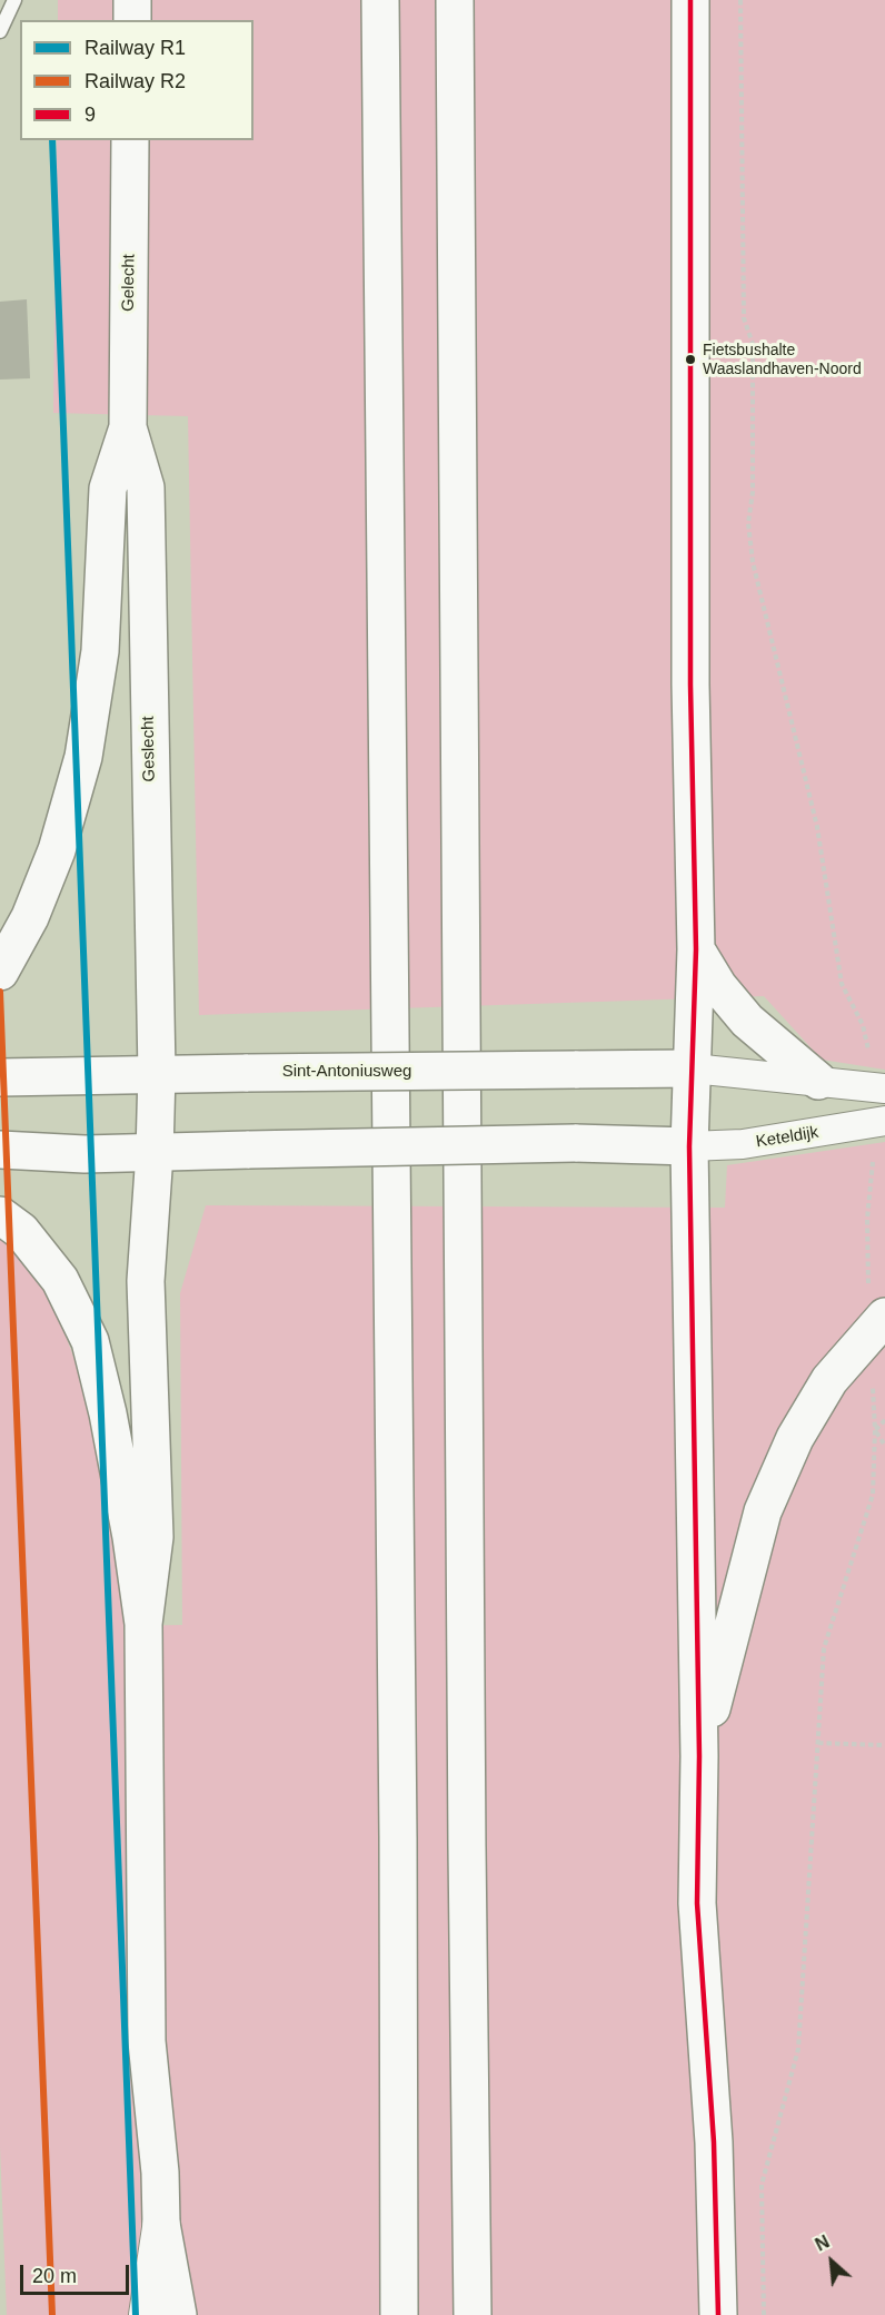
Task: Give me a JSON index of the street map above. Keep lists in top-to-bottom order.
{
  "streets": {
    "main road": ["Gelecht", "Geslecht", "Sint-Antoniusweg"],
    "street": ["Keteldijk"]
  },
  "crossings": [
    ["Gelecht", "Geslecht"],
    ["Geslecht", "Sint-Antoniusweg"]
  ],
  "places": ["Fietsbushalte Waaslandhaven-Noord"],
  "lines": ["transit line 9", "rail line R1", "rail line R2"],
  "legend": ["Railway R1", "Railway R2", "9"],
  "scale_bar": "20 m",
  "north": "top left"
}
